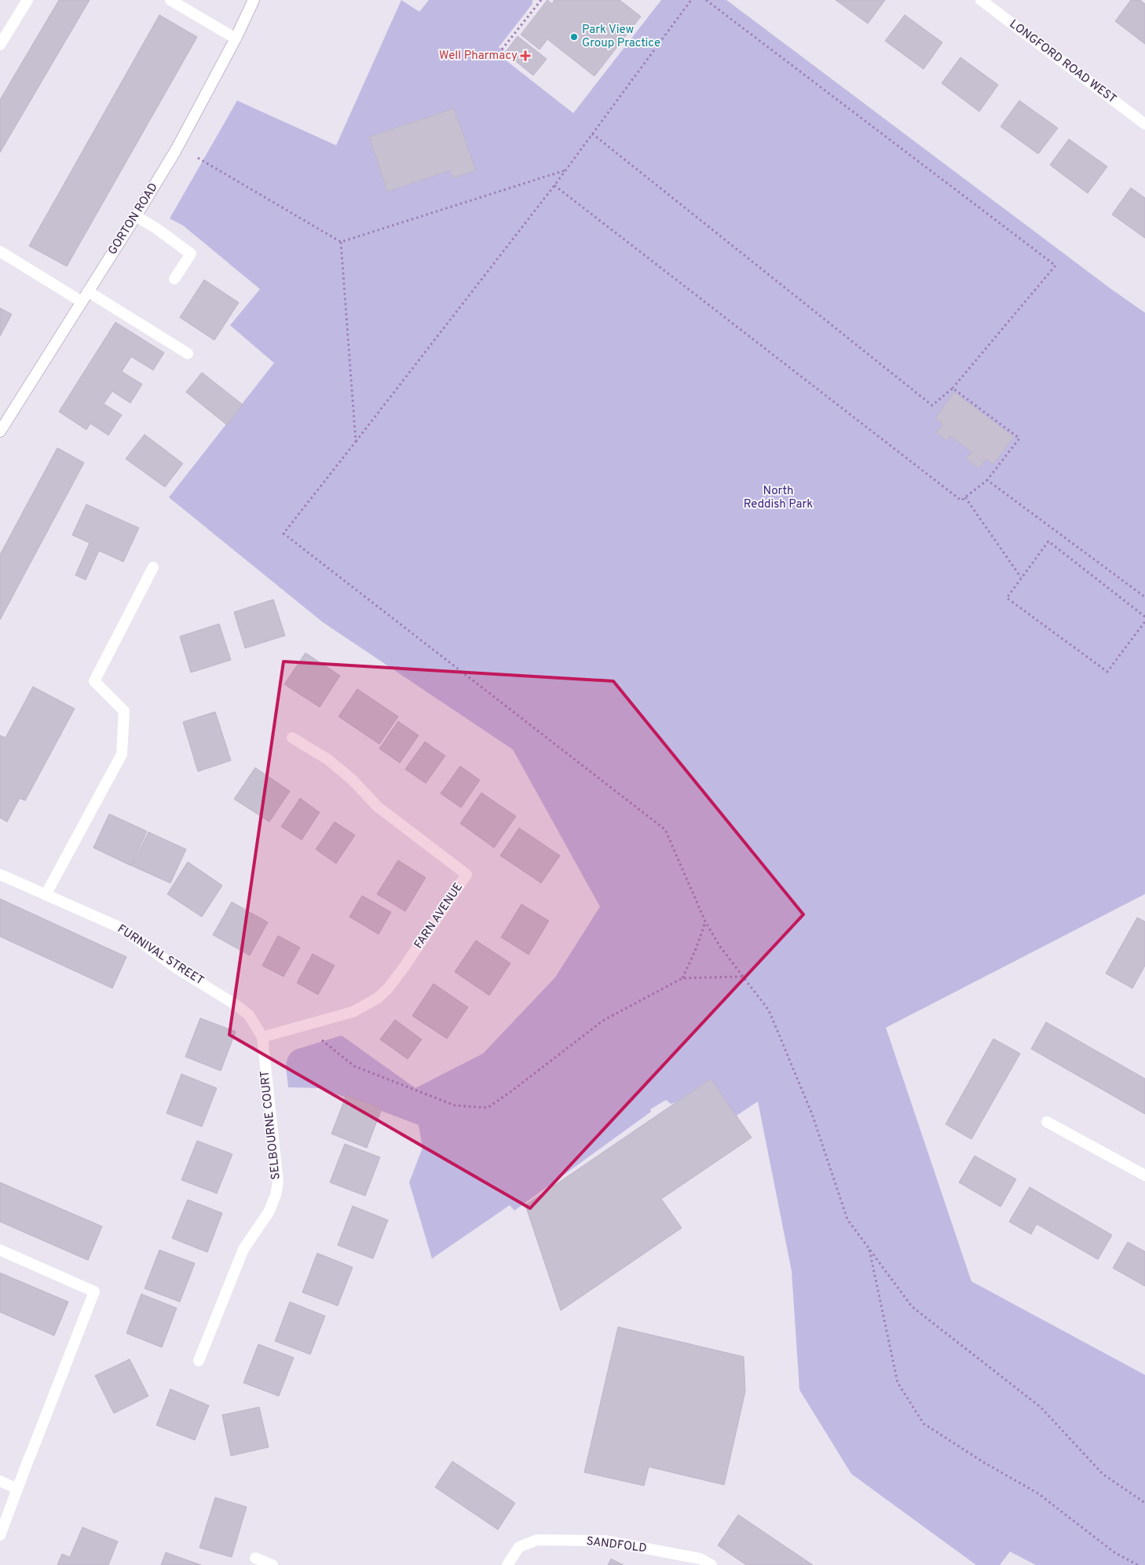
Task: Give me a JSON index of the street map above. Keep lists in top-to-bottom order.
{
  "streets": {
    "street": [
      "LONGFORD ROAD WEST",
      "GORTON ROAD",
      "FARN AVENUE",
      "FURNIVAL STREET",
      "SELBOURNE COURT",
      "SANDFOLD"
    ]
  },
  "crossings": [
    ["FARN AVENUE", "FURNIVAL STREET"],
    ["FARN AVENUE", "SELBOURNE COURT"],
    ["FURNIVAL STREET", "SELBOURNE COURT"]
  ],
  "parks": ["North Reddish Park"],
  "places": {
    "other": ["Park View Group Practice"],
    "health": ["Well Pharmacy"]
  }
}
